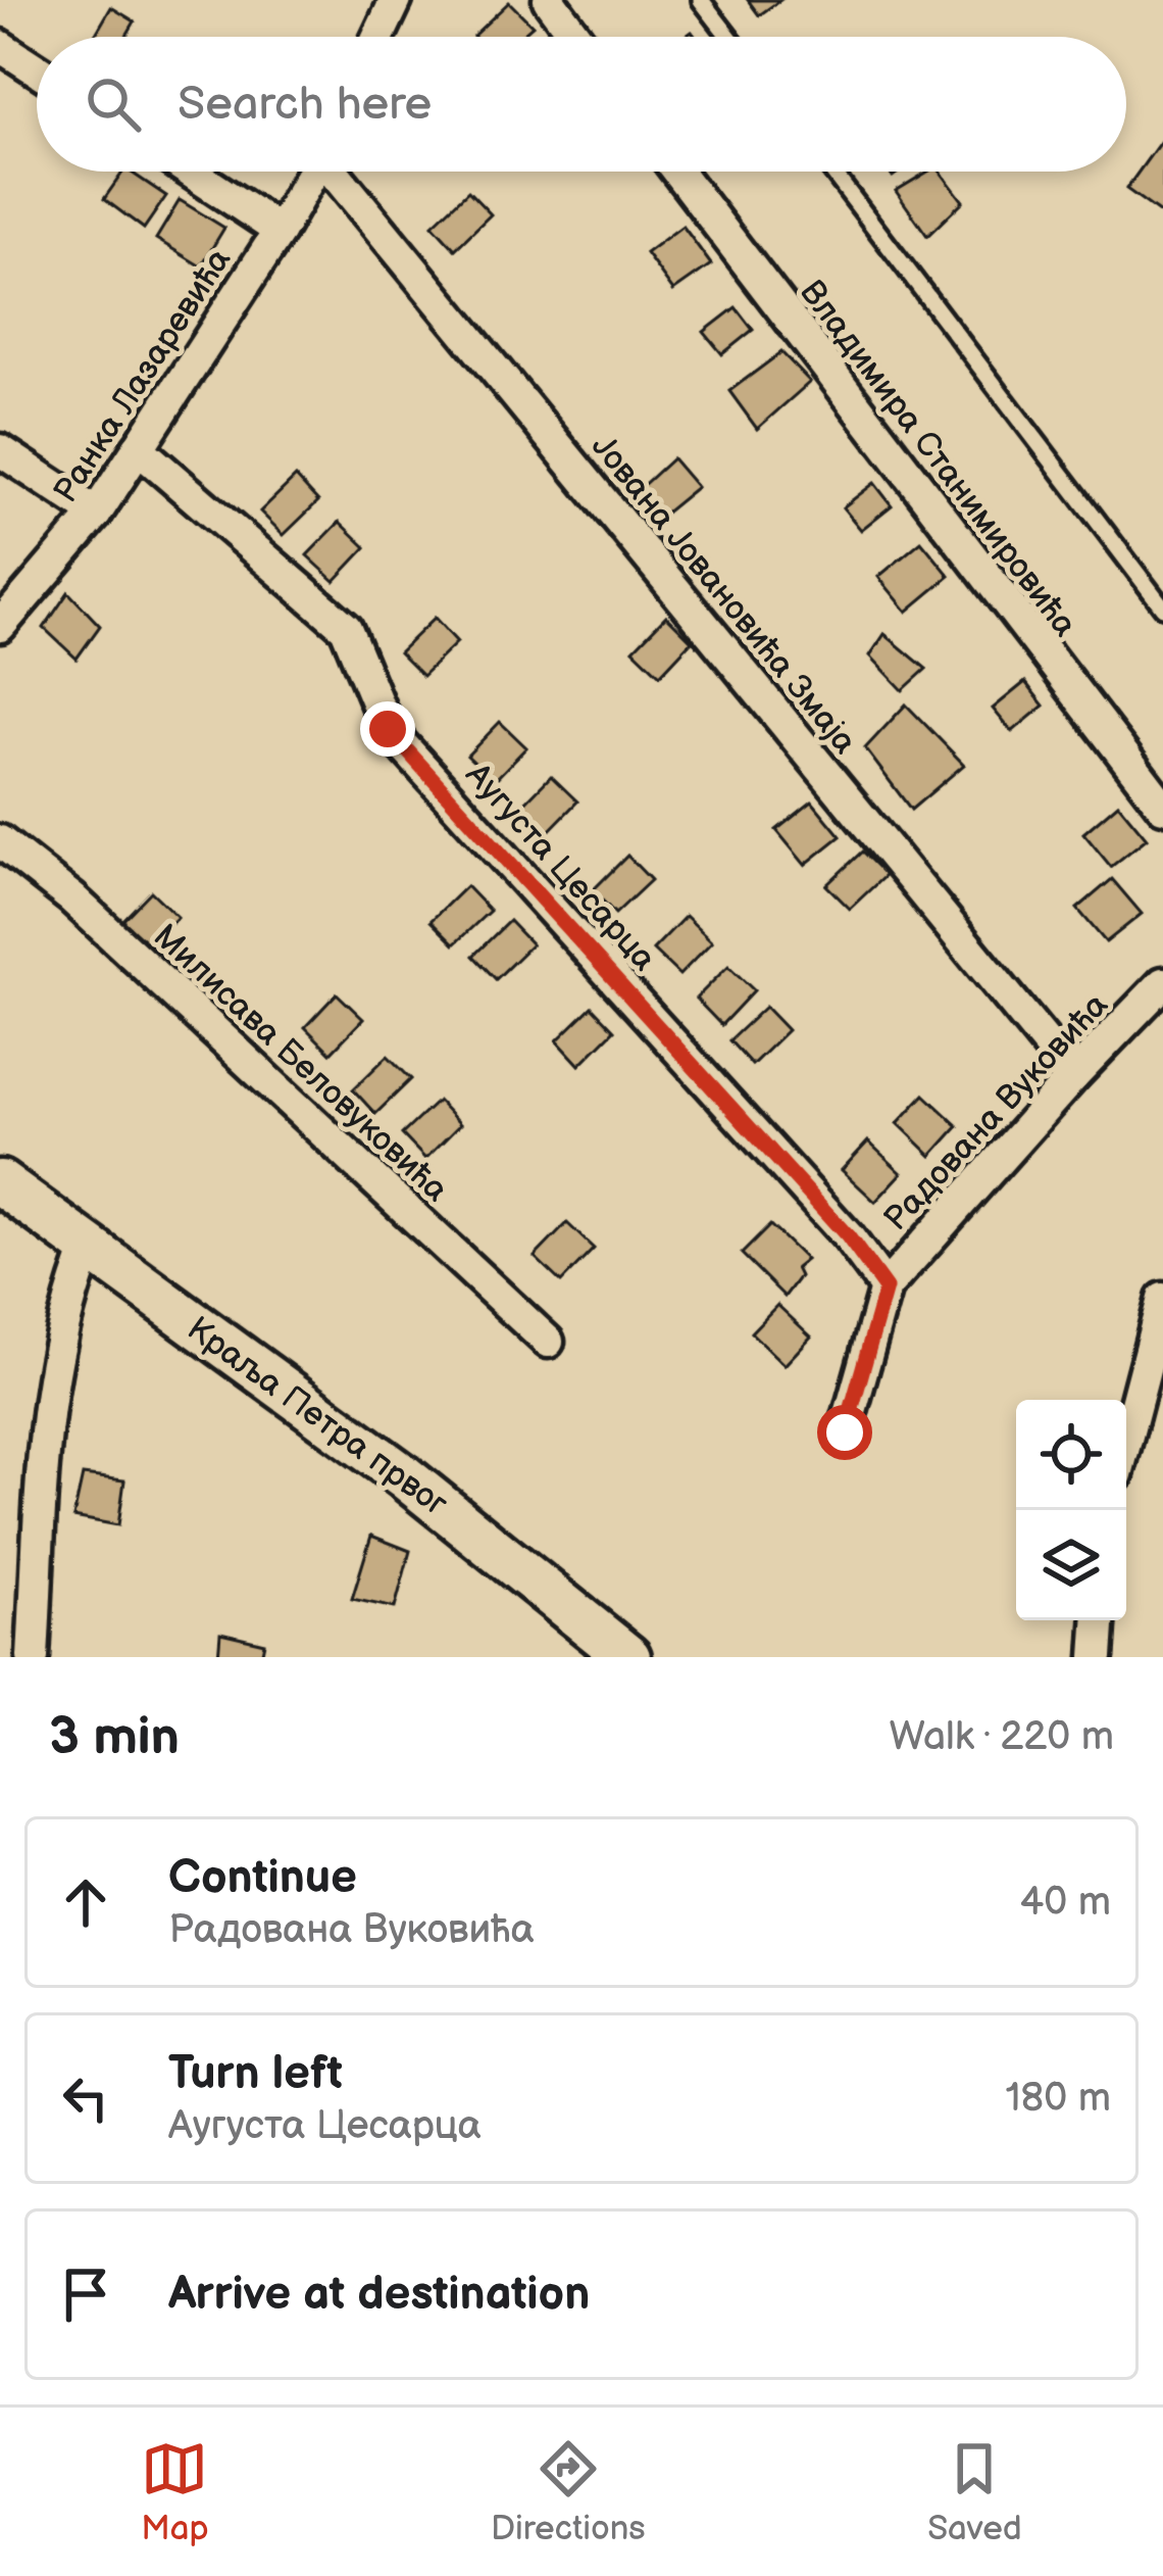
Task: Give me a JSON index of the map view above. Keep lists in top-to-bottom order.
{
  "streets": {
    "street": [
      "Ранка Лазаревића",
      "Владимира Станимировића",
      "Јована Јовановића Змаја",
      "Аугуста Цесарца",
      "Милисава Беловуковића",
      "Радована Вуковића",
      "Краља Петра првог"
    ]
  },
  "crossings": [
    ["Ранка Лазаревића", "Аугуста Цесарца"],
    ["Јована Јовановића Змаја", "Радована Вуковића"],
    ["Аугуста Цесарца", "Радована Вуковића"]
  ],
  "page": {
    "search": "Search here",
    "heading": ["3 min", "Walk · 220 m"],
    "list": [
      ["Continue", "Радована Вуковића", "40 m"],
      ["Turn left", "Аугуста Цесарца", "180 m"],
      "Arrive at destination"
    ],
    "nav": ["Map", "Directions", "Saved"]
  }
}
